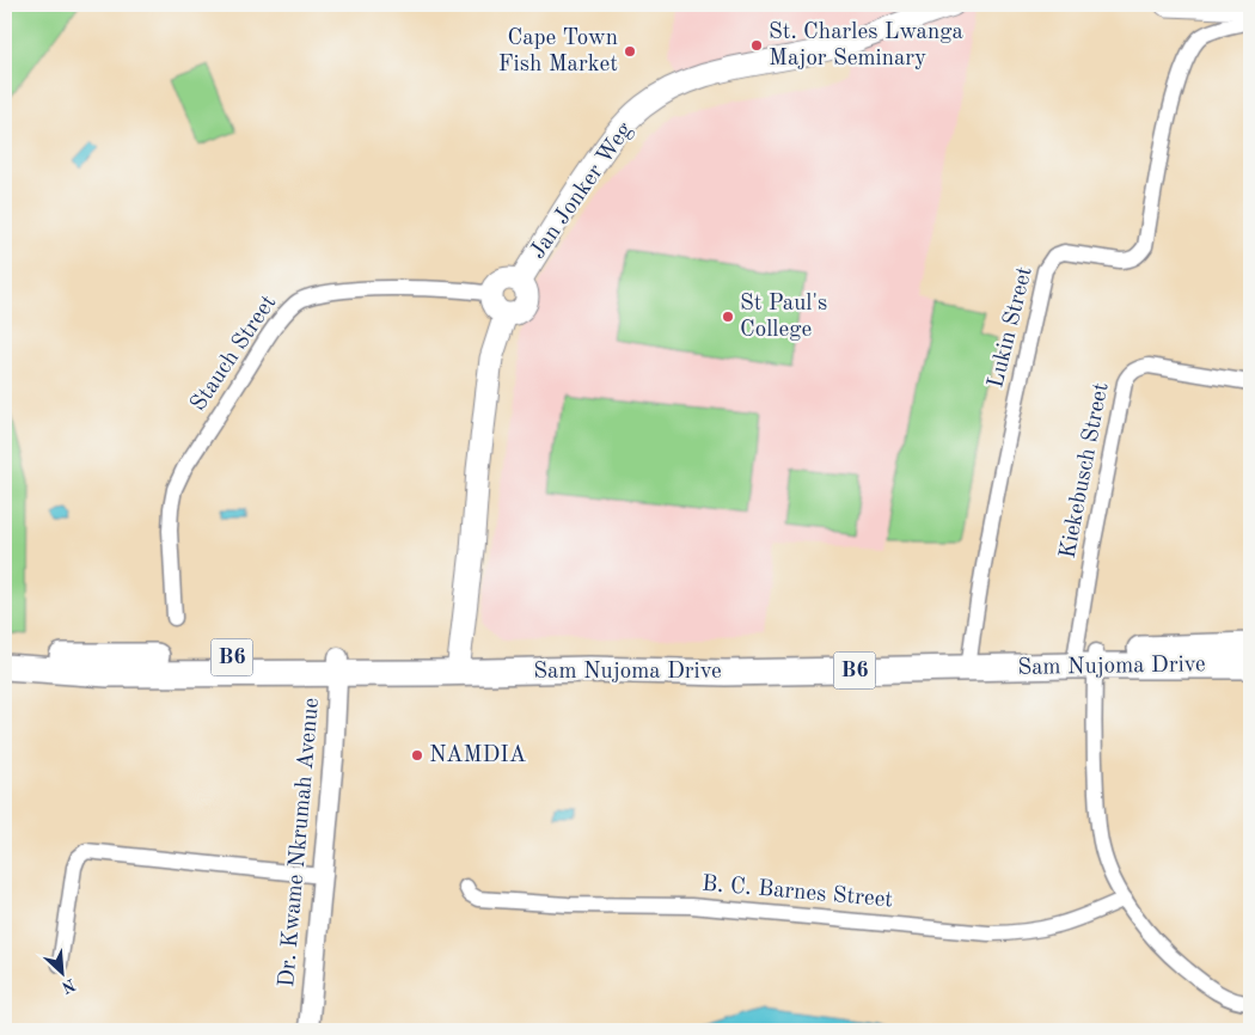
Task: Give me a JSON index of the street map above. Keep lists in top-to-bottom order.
{
  "streets": {
    "highway": ["B6", "Sam Nujoma Drive"],
    "main road": ["Jan Jonker Weg"],
    "street": [
      "Lukin Street",
      "Stauch Street",
      "Kiekebusch Street",
      "Dr. Kwame Nkrumah Avenue",
      "B. C. Barnes Street"
    ]
  },
  "crossings": [
    ["Jan Jonker Weg", "Stauch Street"],
    ["Lukin Street", "Sam Nujoma Drive"],
    ["Kiekebusch Street", "Sam Nujoma Drive"],
    ["Sam Nujoma Drive", "Dr. Kwame Nkrumah Avenue"]
  ],
  "places": [
    "St. Charles Lwanga Major Seminary",
    "Cape Town Fish Market",
    "St Paul's College",
    "NAMDIA"
  ],
  "north": "bottom right"
}
